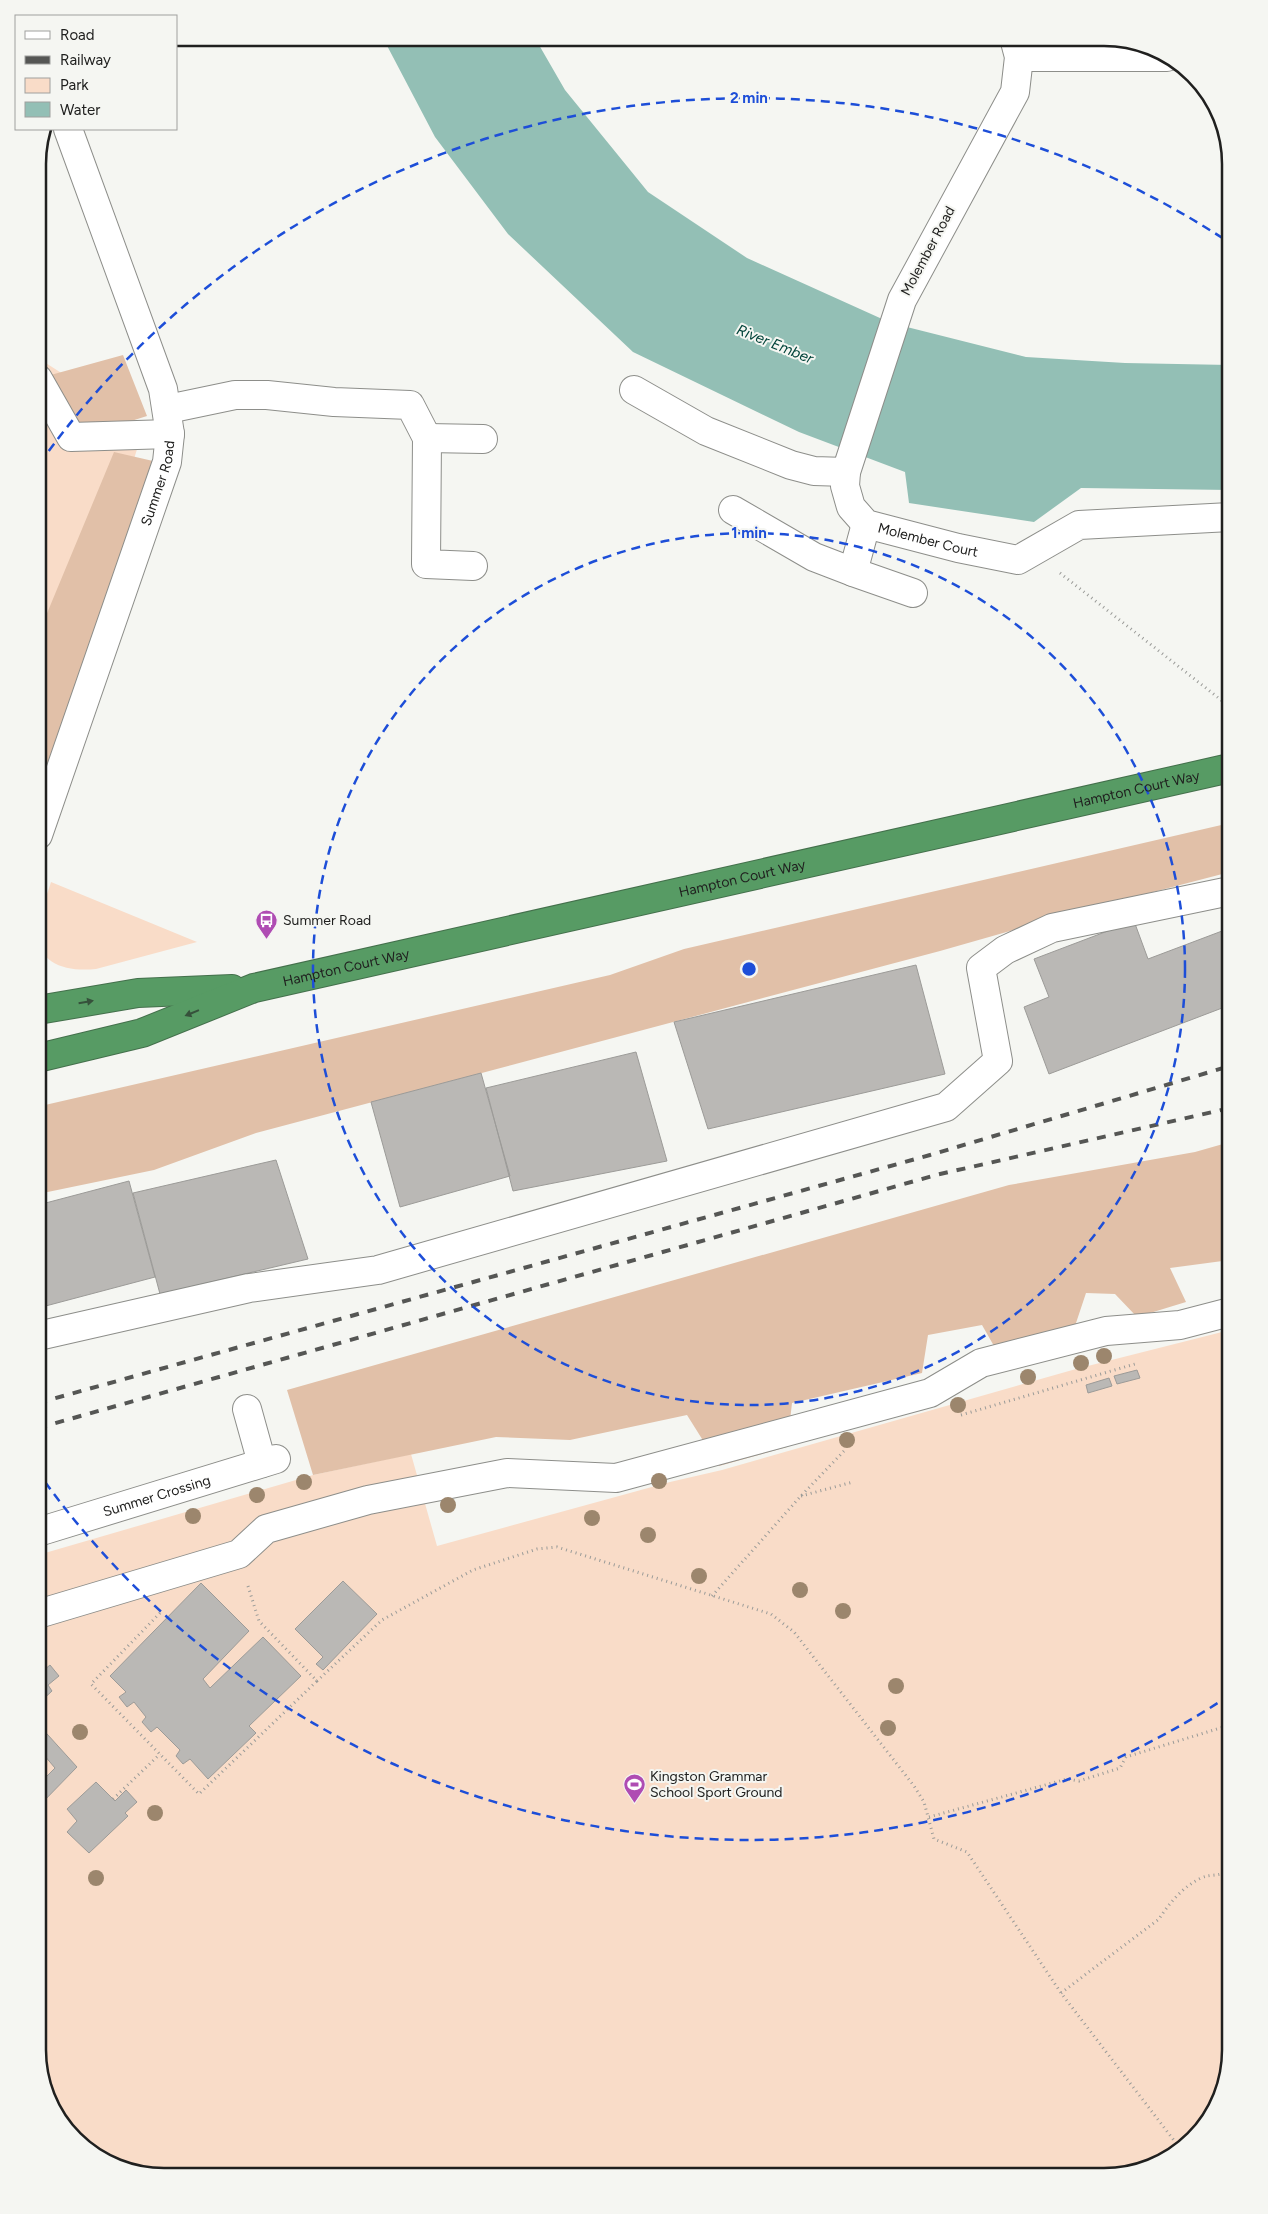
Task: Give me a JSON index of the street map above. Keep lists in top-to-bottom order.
{
  "streets": {
    "highway": ["Hampton Court Way"],
    "street": [
      "Molember Road",
      "Summer Road",
      "Molember Court",
      "Summer Crossing"
    ]
  },
  "crossings": [
    ["Molember Road", "Molember Court"]
  ],
  "water": ["River Ember"],
  "places": {
    "bus stop": ["Summer Road"],
    "sports": ["Kingston Grammar School Sport Ground"]
  },
  "legend": [
    "Road",
    "Railway",
    "Park",
    "Water"
  ],
  "rings": ["2 min", "1 min"]
}
